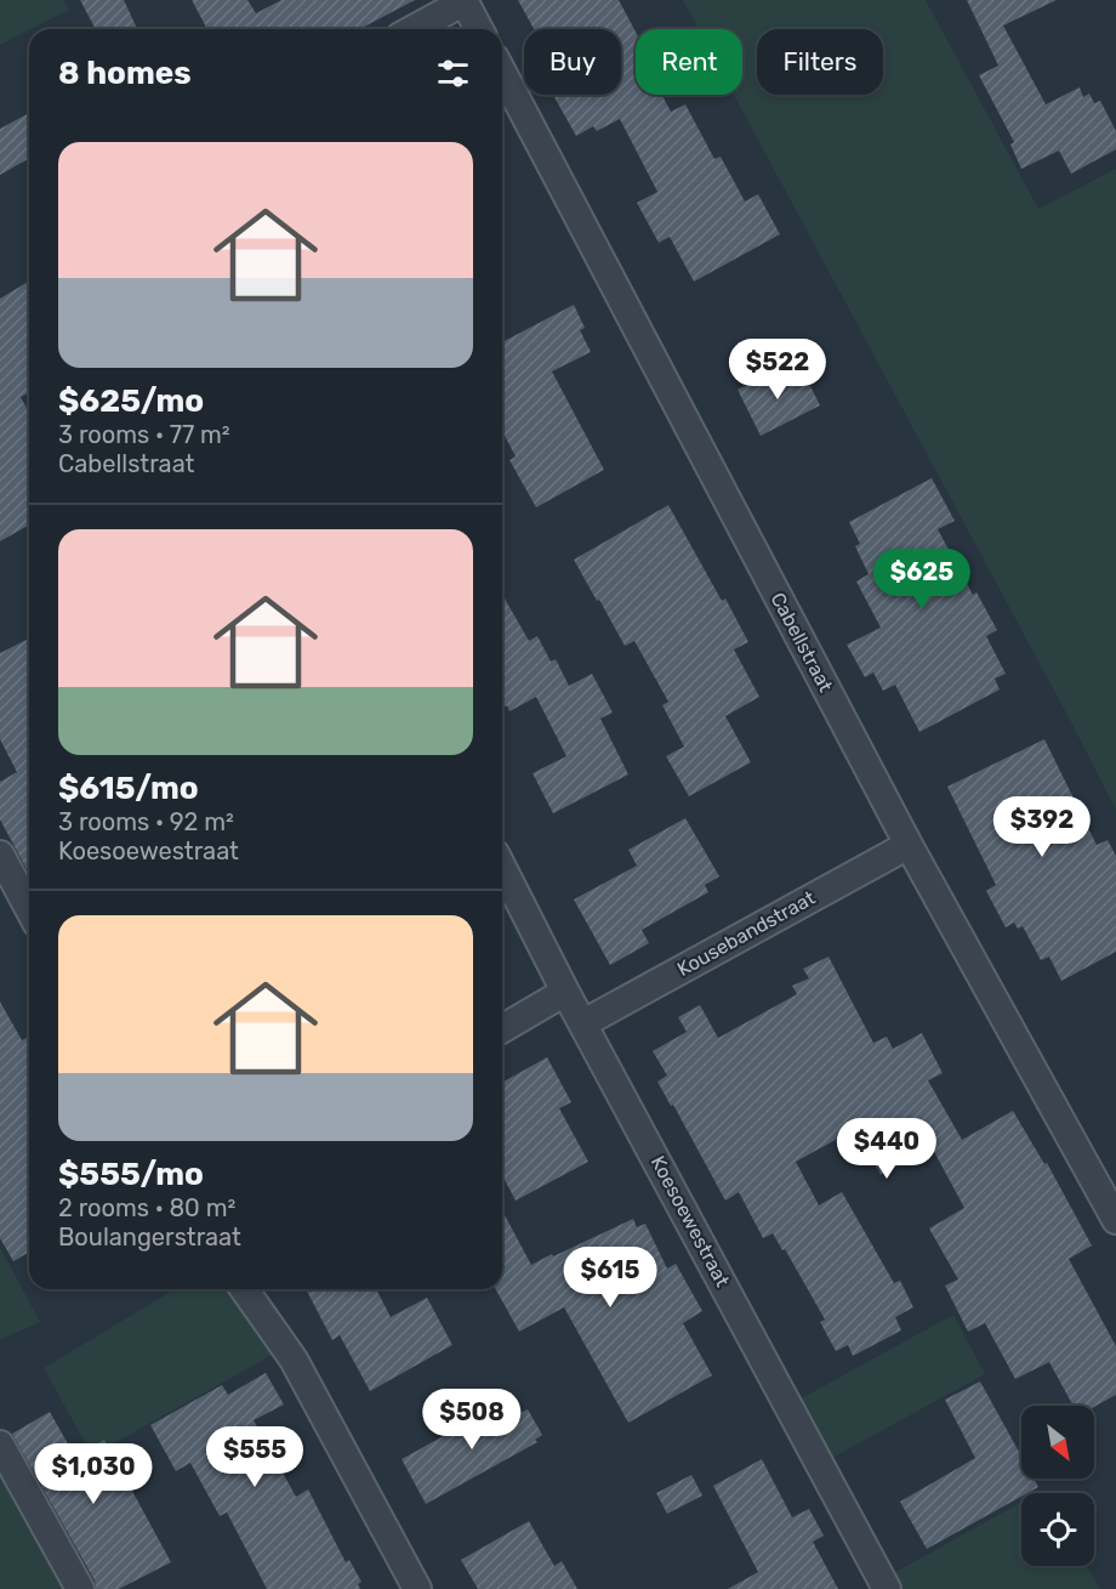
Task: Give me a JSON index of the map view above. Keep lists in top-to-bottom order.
{
  "streets": {
    "street": ["Cabellstraat", "Kousebandstraat", "Koesoewestraat"]
  },
  "crossings": [
    ["Cabellstraat", "Kousebandstraat"],
    ["Kousebandstraat", "Koesoewestraat"]
  ],
  "north": "bottom right",
  "page": {
    "chip": ["Buy", "Rent", "Filters"],
    "heading": "8 homes",
    "list": [
      {
        "name": "$625/mo",
        "note": "3 rooms · 77 m² · Cabellstraat"
      },
      {
        "name": "$615/mo",
        "note": "3 rooms · 92 m² · Koesoewestraat"
      },
      {
        "name": "$555/mo",
        "note": "2 rooms · 80 m² · Boulangerstraat"
      }
    ],
    "price": [
      "$522",
      "$625",
      "$392",
      "$440",
      "$615",
      "$508",
      "$555",
      "$1,030"
    ]
  }
}
